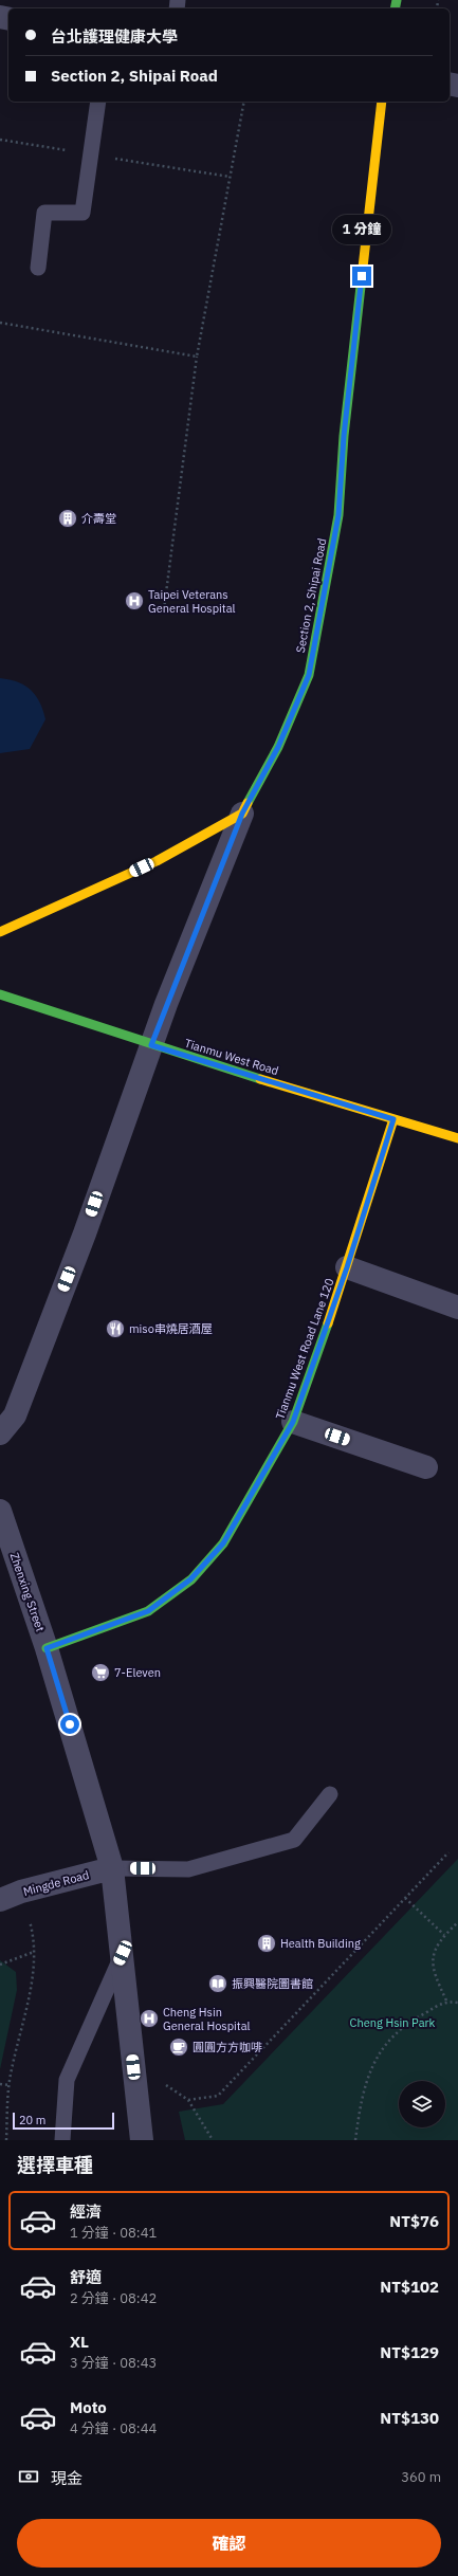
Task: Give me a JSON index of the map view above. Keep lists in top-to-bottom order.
{
  "streets": {
    "street": [
      "Section 2, Shipai Road",
      "Tianmu West Road",
      "Tianmu West Road Lane 120",
      "Zhenxing Street",
      "Mingde Road"
    ]
  },
  "crossings": [
    ["Tianmu West Road", "Tianmu West Road Lane 120"],
    ["Tianmu West Road Lane 120", "Zhenxing Street"],
    ["Zhenxing Street", "Mingde Road"]
  ],
  "parks": ["Cheng Hsin Park"],
  "places": {
    "building": ["介壽堂", "Health Building"],
    "hospital": ["Taipei Veterans General Hospital", "Cheng Hsin General Hospital"],
    "restaurant": ["miso串燒居酒屋"],
    "supermarket": ["7-Eleven"],
    "library": ["振興醫院圖書館"],
    "cafe": ["圓圓方方咖啡"]
  },
  "scale_bar": "20 m",
  "page": {
    "banner": ["台北護理健康大學", "Section 2, Shipai Road"],
    "bubble": "1 分鐘",
    "scale": "20 m",
    "heading": "選擇車種",
    "list": [
      {
        "name": "經濟",
        "note": "1 分鐘 · 08:41",
        "value": "NT$76"
      },
      {
        "name": "舒適",
        "note": "2 分鐘 · 08:42",
        "value": "NT$102"
      },
      {
        "name": "XL",
        "note": "3 分鐘 · 08:43",
        "value": "NT$129"
      },
      {
        "name": "Moto",
        "note": "4 分鐘 · 08:44",
        "value": "NT$130"
      }
    ],
    "pay": ["現金", "360 m"],
    "buttons": "確認"
  }
}
